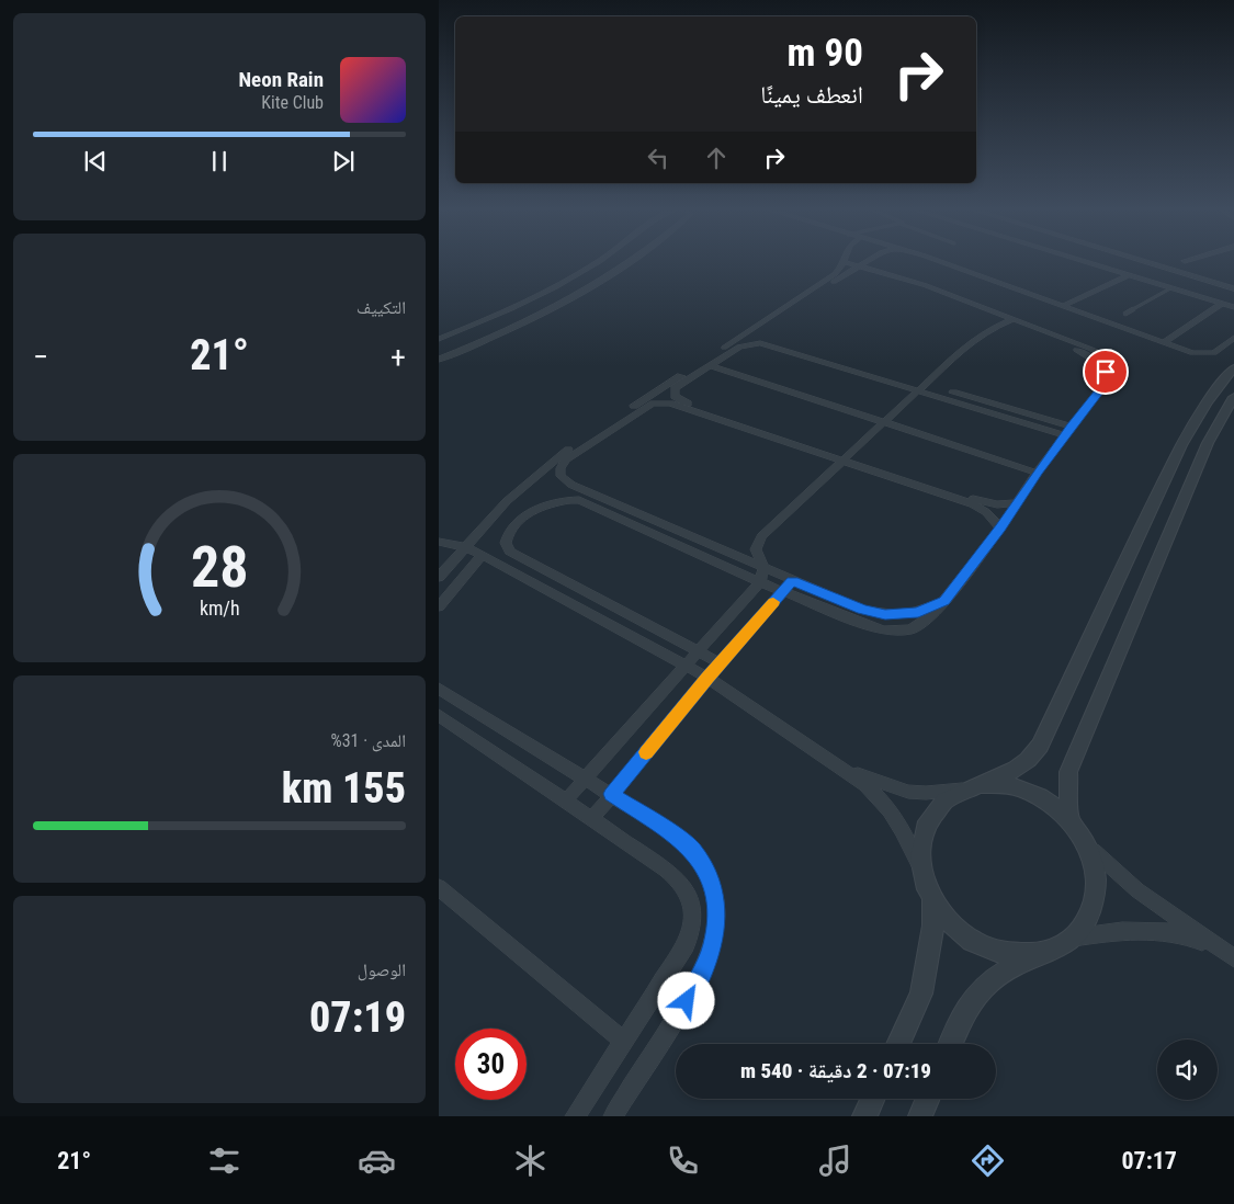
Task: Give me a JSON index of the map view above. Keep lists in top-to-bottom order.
{
  "page": {
    "turn": ["90 m", "انعطف يمينًا"],
    "song": ["Neon Rain", "Kite Club"],
    "tile": [
      "التكييف",
      ["المدى · 31%", "155 km"],
      ["الوصول", "07:19"]
    ],
    "heat": ["−", "21°", "+"],
    "limit": "30",
    "trip": "07:19 · 2 دقيقة · 540 m",
    "tabs": ["07:17", "21°"],
    "gauge": ["28", "km/h"]
  }
}
